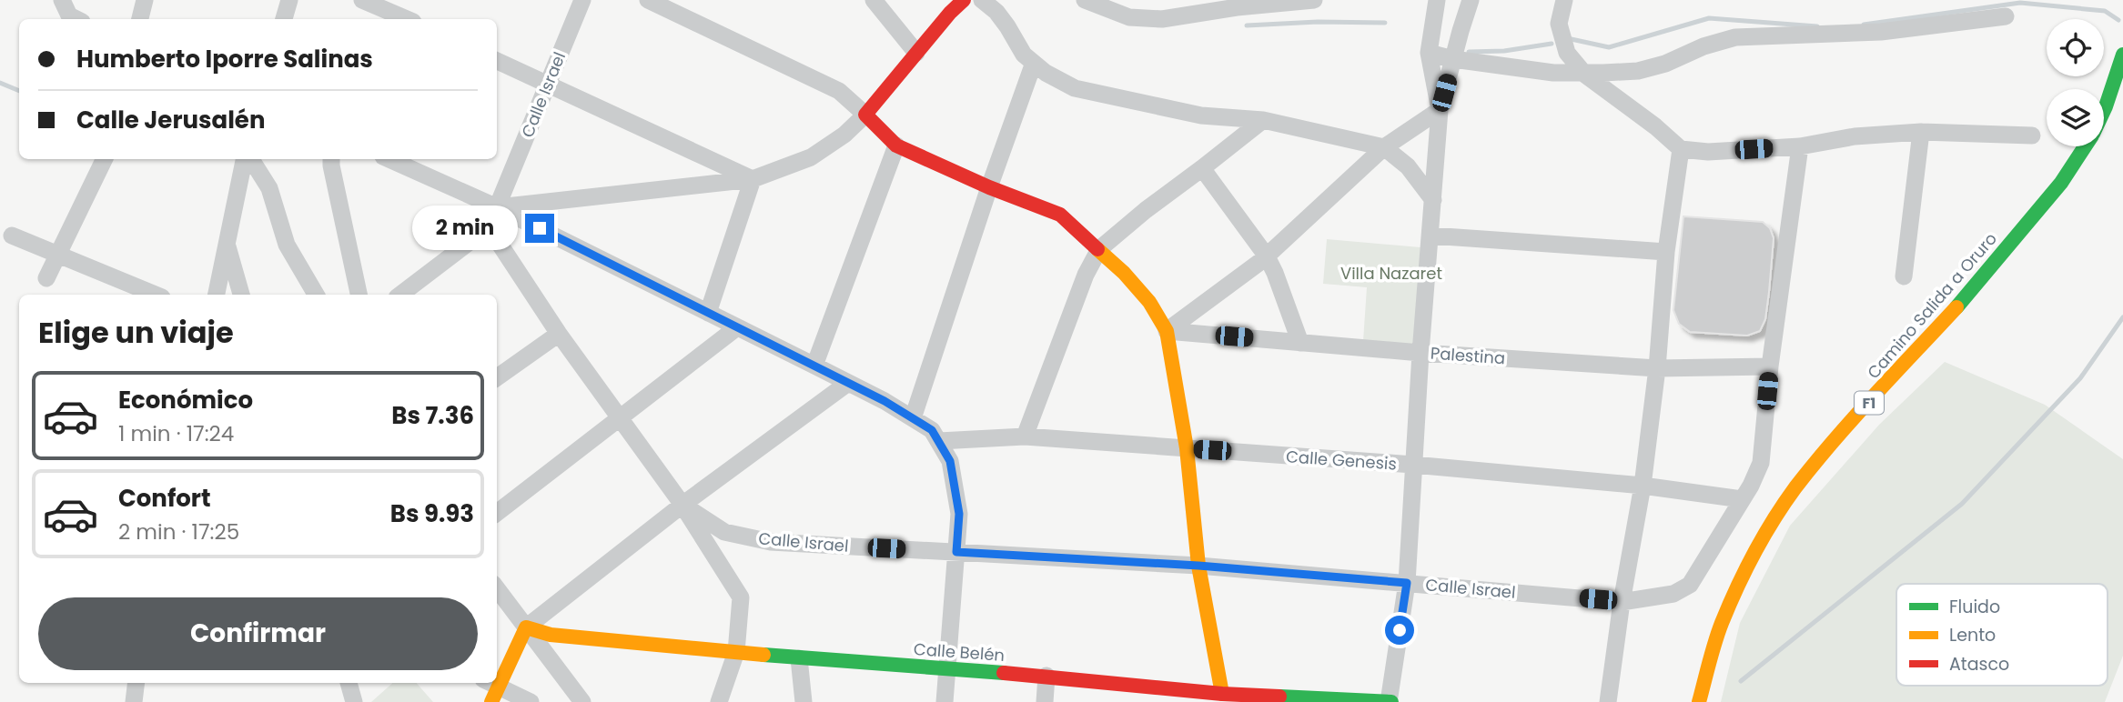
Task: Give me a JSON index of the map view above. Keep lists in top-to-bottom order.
{
  "streets": {
    "main road": ["Camino Salida a Oruro", "F1", "Calle Belén"],
    "street": ["Calle Israel", "Palestina", "Calle Genesis"]
  },
  "crossings": [
    ["Calle Israel", "Palestina"],
    ["Calle Israel", "Calle Genesis"]
  ],
  "parks": ["Villa Nazaret"],
  "legend": ["Fluido", "Lento", "Atasco"],
  "page": {
    "banner": ["Humberto Iporre Salinas", "Calle Jerusalén"],
    "bubble": "2 min",
    "heading": "Elige un viaje",
    "list": [
      {
        "name": "Económico",
        "note": "1 min · 17:24",
        "value": "Bs 7.36"
      },
      {
        "name": "Confort",
        "note": "2 min · 17:25",
        "value": "Bs 9.93"
      }
    ],
    "buttons": "Confirmar"
  }
}
